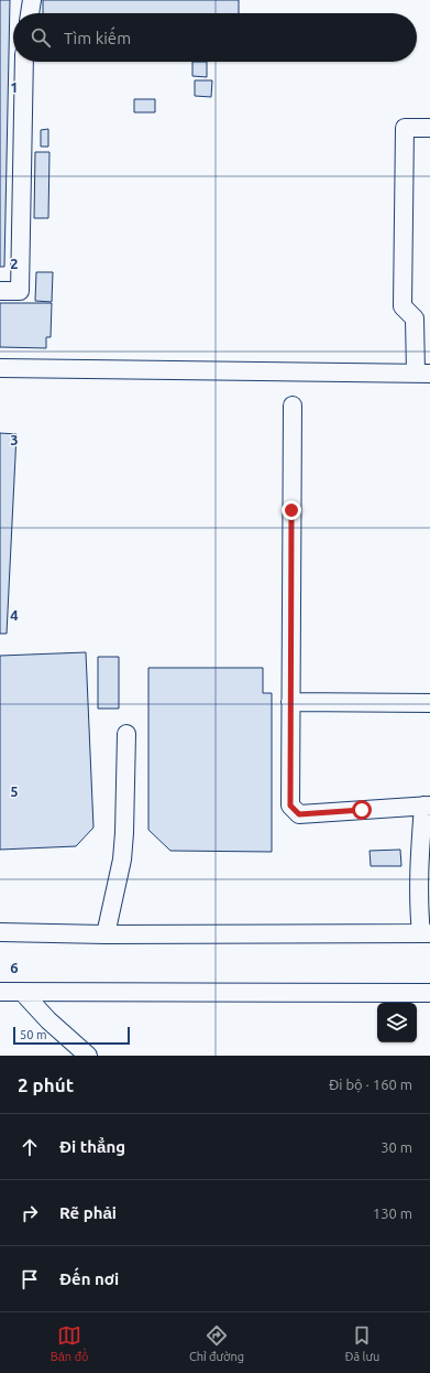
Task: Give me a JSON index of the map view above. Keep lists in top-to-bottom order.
{
  "scale_bar": "50 m",
  "page": {
    "search": "Tìm kiếm",
    "scale": "50 m",
    "heading": ["2 phút", "Đi bộ · 160 m"],
    "list": [
      ["Đi thẳng", "30 m"],
      ["Rẽ phải", "130 m"],
      "Đến nơi"
    ],
    "nav": ["Bản đồ", "Chỉ đường", "Đã lưu"]
  },
  "grid": {
    "rows": [
      "1",
      "2",
      "3",
      "4",
      "5",
      "6"
    ]
  }
}
